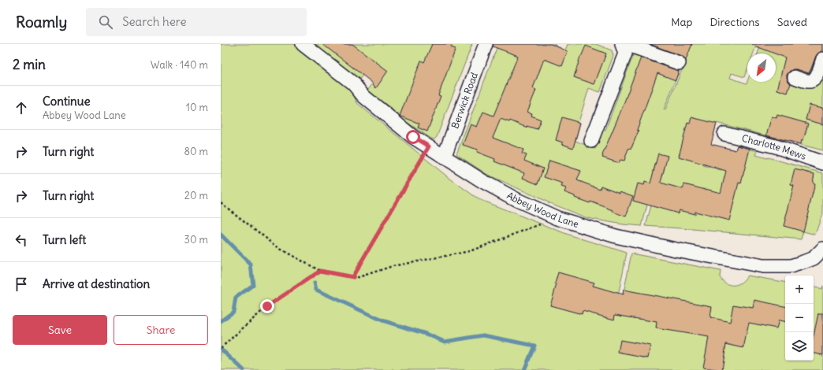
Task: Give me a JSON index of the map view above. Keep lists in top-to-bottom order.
{
  "streets": {
    "street": ["Berwick Road", "Charlotte Mews", "Abbey Wood Lane"]
  },
  "crossings": [
    ["Berwick Road", "Abbey Wood Lane"]
  ],
  "north": "bottom left",
  "page": {
    "header": "Roamly",
    "search": "Search here",
    "nav": ["Map", "Directions", "Saved"],
    "heading": ["2 min", "Walk · 140 m"],
    "list": [
      ["Continue", "Abbey Wood Lane", "10 m"],
      ["Turn right", "80 m"],
      ["Turn right", "20 m"],
      ["Turn left", "30 m"],
      "Arrive at destination"
    ],
    "map_buttons": ["+", "−"],
    "buttons": ["Save", "Share"]
  }
}
